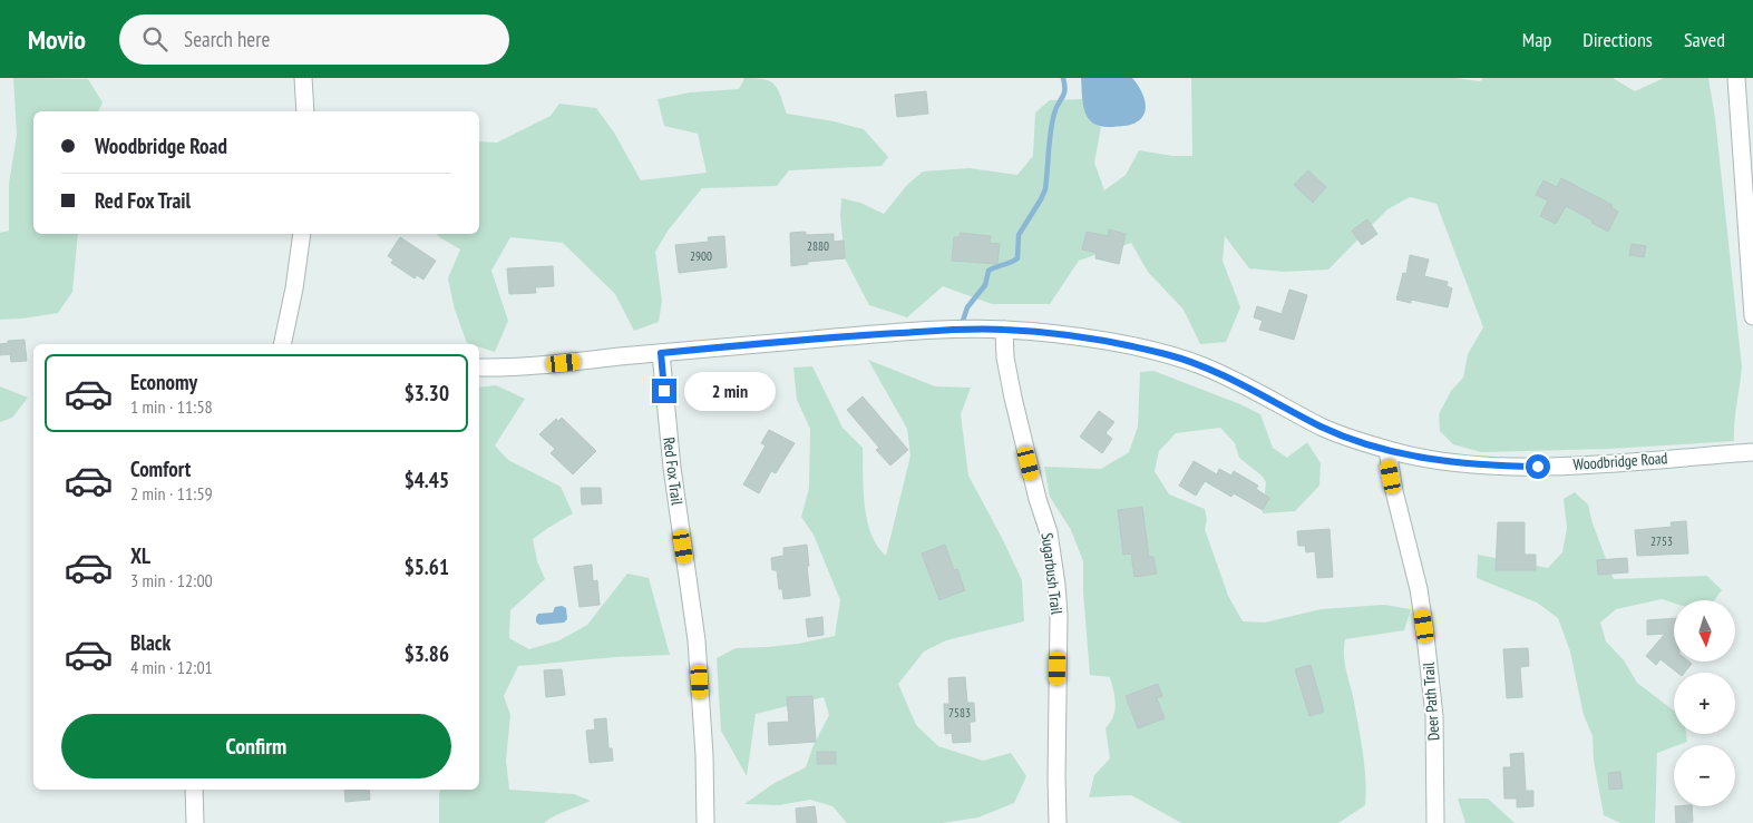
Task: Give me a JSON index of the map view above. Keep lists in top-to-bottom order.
{
  "streets": {
    "street": [
      "Woodbridge Road",
      "Red Fox Trail",
      "Sugarbush Trail",
      "Deer Path Trail"
    ]
  },
  "crossings": [
    ["Woodbridge Road", "Red Fox Trail"],
    ["Woodbridge Road", "Sugarbush Trail"],
    ["Woodbridge Road", "Deer Path Trail"]
  ],
  "house_numbers": [
    "2880",
    "2900",
    "2753",
    "7583"
  ],
  "north": "bottom",
  "page": {
    "header": "Movio",
    "search": "Search here",
    "nav": ["Map", "Directions", "Saved"],
    "banner": ["Woodbridge Road", "Red Fox Trail"],
    "list": [
      {
        "name": "Economy",
        "note": "1 min · 11:58",
        "value": "$3.30"
      },
      {
        "name": "Comfort",
        "note": "2 min · 11:59",
        "value": "$4.45"
      },
      {
        "name": "XL",
        "note": "3 min · 12:00",
        "value": "$5.61"
      },
      {
        "name": "Black",
        "note": "4 min · 12:01",
        "value": "$3.86"
      }
    ],
    "bubble": "2 min",
    "map_buttons": ["+", "−"],
    "buttons": "Confirm"
  }
}
